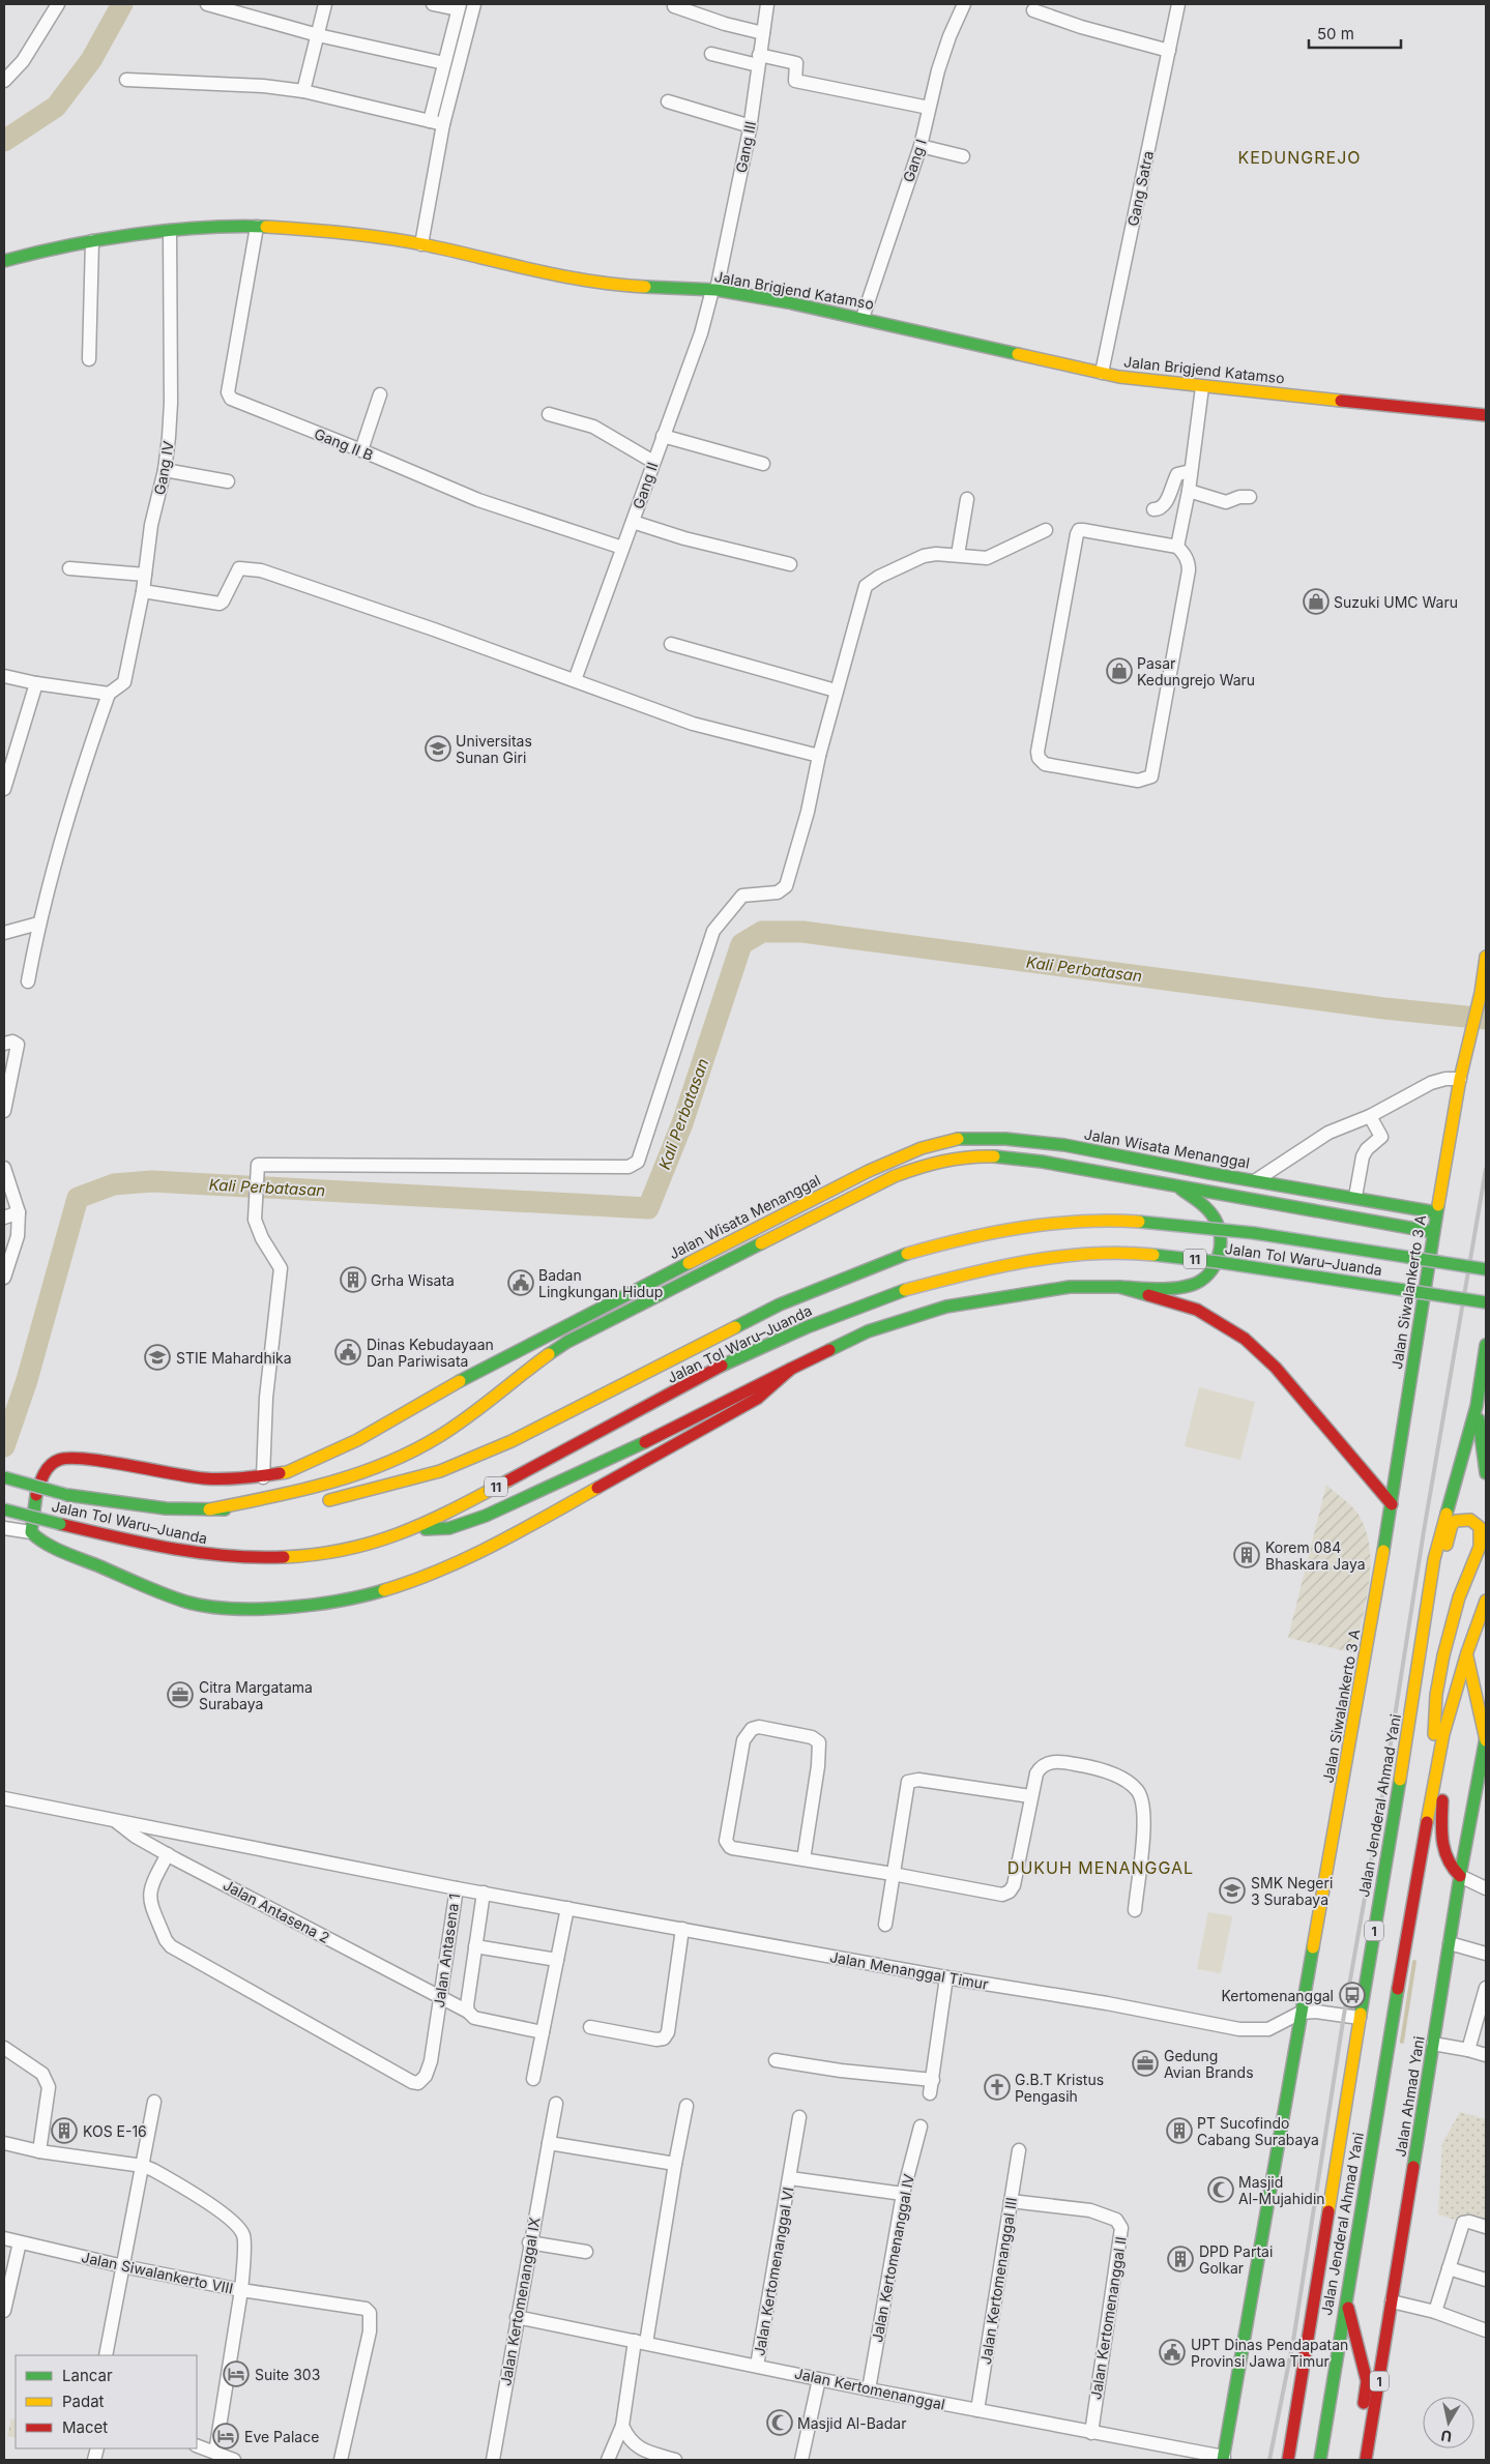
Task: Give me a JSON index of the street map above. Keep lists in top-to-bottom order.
{
  "streets": {
    "main road": [
      "Jalan Brigjend Katamso",
      "Jalan Wisata Menanggal",
      "11",
      "Jalan Tol Waru–Juanda",
      "Jalan Siwalankerto 3 A",
      "Jalan Jenderal Ahmad Yani",
      "1",
      "Jalan Ahmad Yani"
    ],
    "street": [
      "Gang III",
      "Gang I",
      "Gang Satra",
      "Gang II B",
      "Gang IV",
      "Gang II",
      "Jalan Antasena 2",
      "Jalan Antasena 1",
      "Jalan Menanggal Timur",
      "Jalan Kertomenanggal IV",
      "Jalan Kertomenanggal VI",
      "Jalan Siwalankerto VIII",
      "Jalan Kertomenanggal III",
      "Jalan Kertomenanggal IX",
      "Jalan Kertomenanggal II",
      "Jalan Kertomenanggal"
    ]
  },
  "crossings": [
    ["Gang III", "Jalan Brigjend Katamso"],
    ["Gang III", "Gang II"],
    ["Gang I", "Jalan Brigjend Katamso"],
    ["Gang Satra", "Jalan Brigjend Katamso"],
    ["Jalan Brigjend Katamso", "Gang II B"],
    ["Jalan Brigjend Katamso", "Gang IV"],
    ["Jalan Brigjend Katamso", "Gang II"],
    ["Gang II B", "Gang II"],
    ["Jalan Wisata Menanggal", "Jalan Siwalankerto 3 A"],
    ["Jalan Siwalankerto 3 A", "Jalan Menanggal Timur"],
    ["Jalan Siwalankerto 3 A", "Jalan Kertomenanggal"],
    ["Jalan Jenderal Ahmad Yani", "1"],
    ["Jalan Jenderal Ahmad Yani", "Jalan Menanggal Timur"],
    ["Jalan Antasena 2", "Jalan Antasena 1"],
    ["Jalan Antasena 1", "Jalan Menanggal Timur"],
    ["Jalan Kertomenanggal IV", "Jalan Kertomenanggal VI"],
    ["Jalan Kertomenanggal IV", "Jalan Kertomenanggal"],
    ["Jalan Kertomenanggal VI", "Jalan Kertomenanggal"],
    ["Jalan Kertomenanggal III", "Jalan Kertomenanggal II"],
    ["Jalan Kertomenanggal III", "Jalan Kertomenanggal"],
    ["Jalan Kertomenanggal IX", "Jalan Kertomenanggal"],
    ["Jalan Kertomenanggal II", "Jalan Kertomenanggal"]
  ],
  "districts": ["KEDUNGREJO", "DUKUH MENANGGAL"],
  "water": ["Kali Perbatasan"],
  "places": {
    "shop": ["Suzuki UMC Waru", "Pasar Kedungrejo Waru"],
    "school or university": ["Universitas Sunan Giri", "STIE Mahardhika", "SMK Negeri 3 Surabaya"],
    "building": [
      "Grha Wisata",
      "Korem 084 Bhaskara Jaya",
      "KOS E-16",
      "PT Sucofindo Cabang Surabaya",
      "DPD Partai Golkar"
    ],
    "public building": ["Badan Lingkungan Hidup", "Dinas Kebudayaan Dan Pariwisata", "UPT Dinas Pendapatan Provinsi Jawa Timur"],
    "office": ["Citra Margatama Surabaya", "Gedung Avian Brands"],
    "bus stop": ["Kertomenanggal"],
    "church": ["G.B.T Kristus Pengasih"],
    "mosque": ["Masjid Al-Mujahidin", "Masjid Al-Badar"],
    "hotel": ["Suite 303", "Eve Palace"]
  },
  "legend": ["Lancar", "Padat", "Macet"],
  "scale_bar": "50 m",
  "north": "bottom"
}
